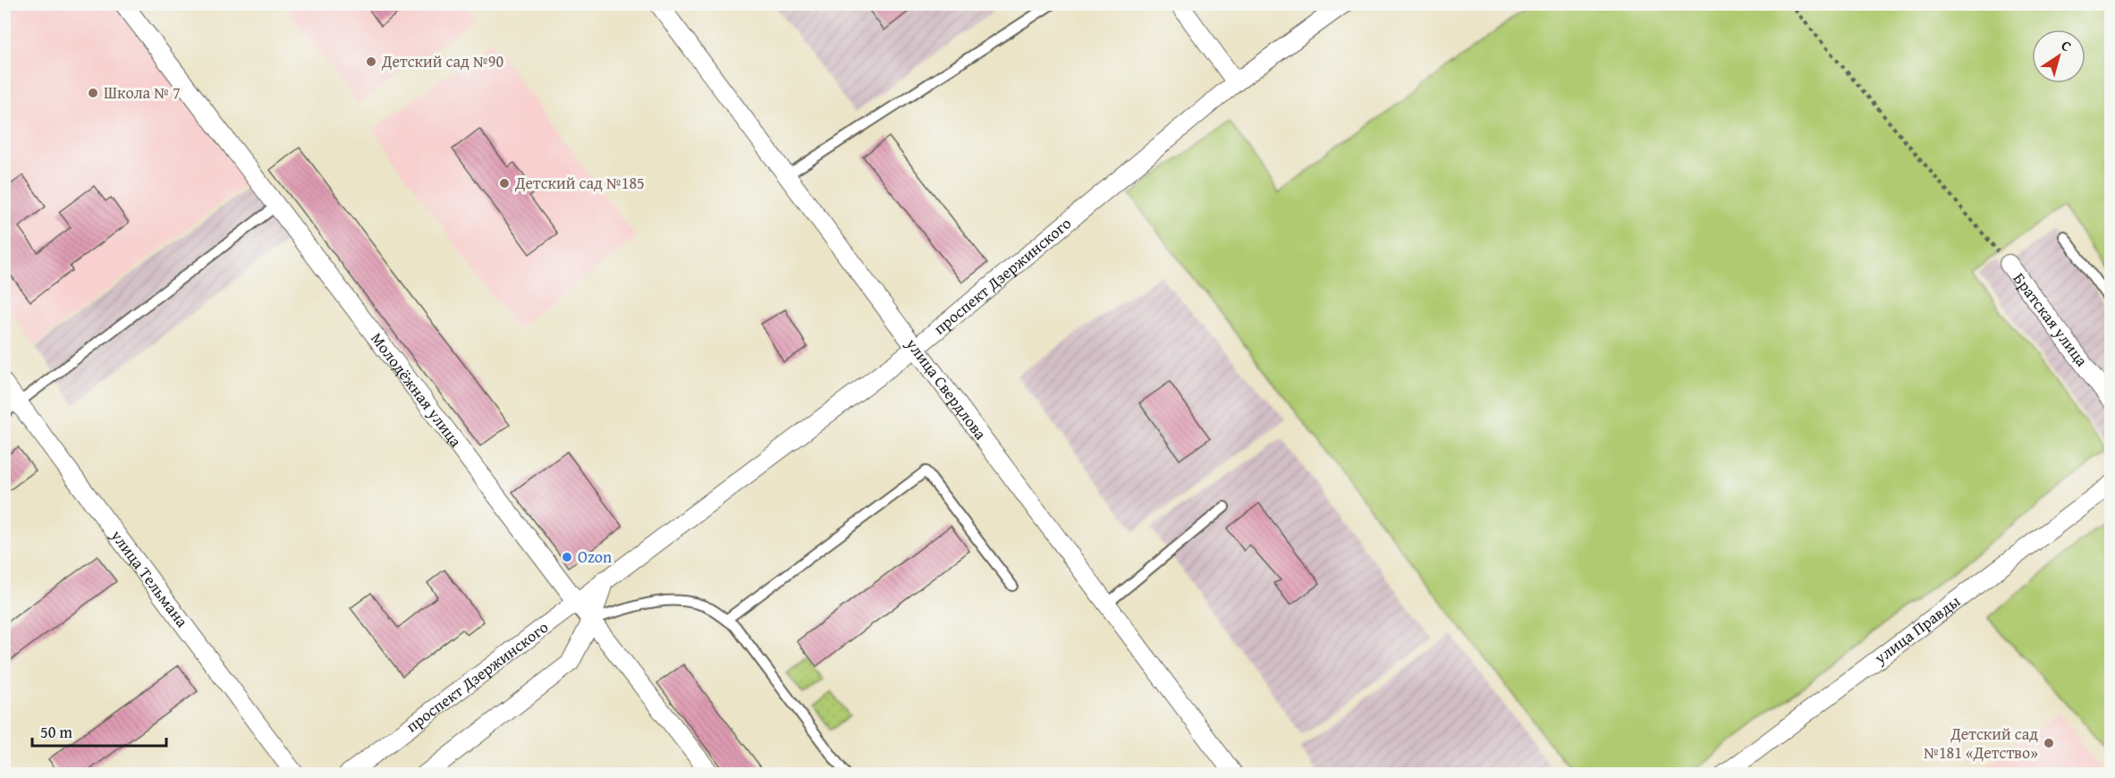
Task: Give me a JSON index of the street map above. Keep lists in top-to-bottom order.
{
  "streets": {
    "street": [
      "проспект Дзержинского",
      "Братская улица",
      "улица Свердлова",
      "Молодёжная улица",
      "улица Тельмана",
      "улица Правды"
    ]
  },
  "crossings": [
    ["проспект Дзержинского", "улица Свердлова"],
    ["проспект Дзержинского", "Молодёжная улица"]
  ],
  "places": [
    "Детский сад №90",
    "Школа № 7",
    "Детский сад №185",
    "Ozon",
    "Детский сад №181 «Детство»"
  ],
  "scale_bar": "50 m",
  "north": "top right"
}
